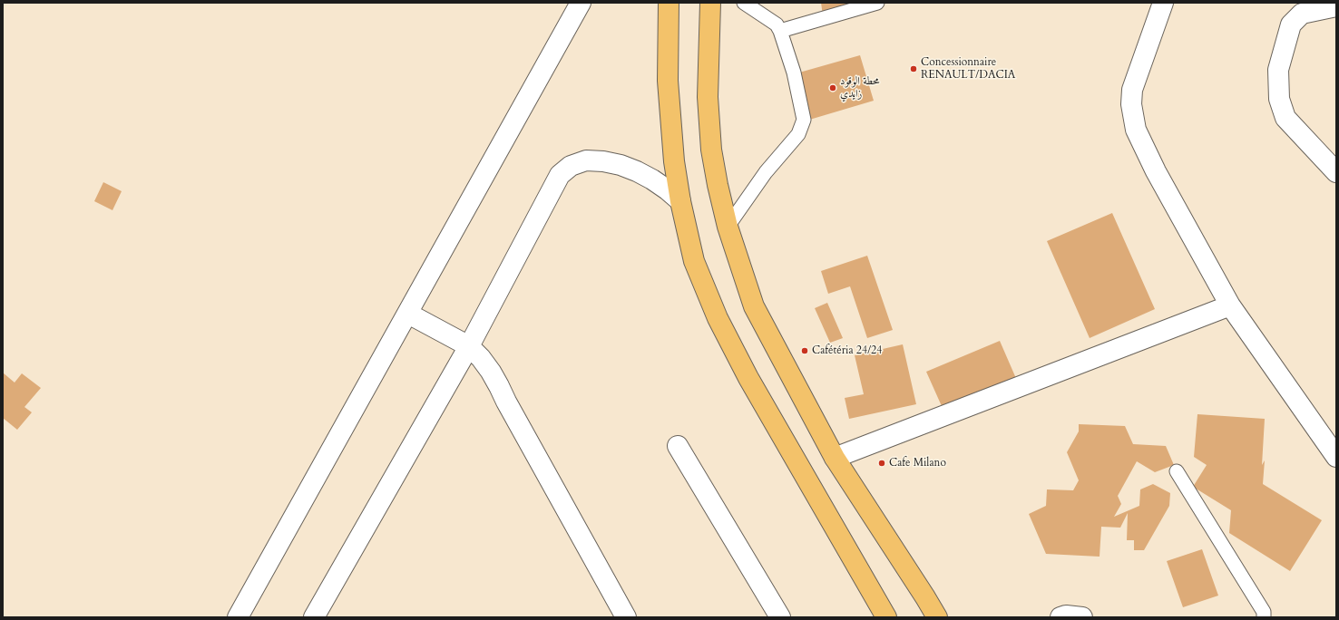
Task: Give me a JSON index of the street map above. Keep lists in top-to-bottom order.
{
  "places": [
    "Concessionnaire RENAULT/DACIA",
    "محطة الوقود زايدي",
    "Cafétéria 24/24",
    "Cafe Milano"
  ]
}
